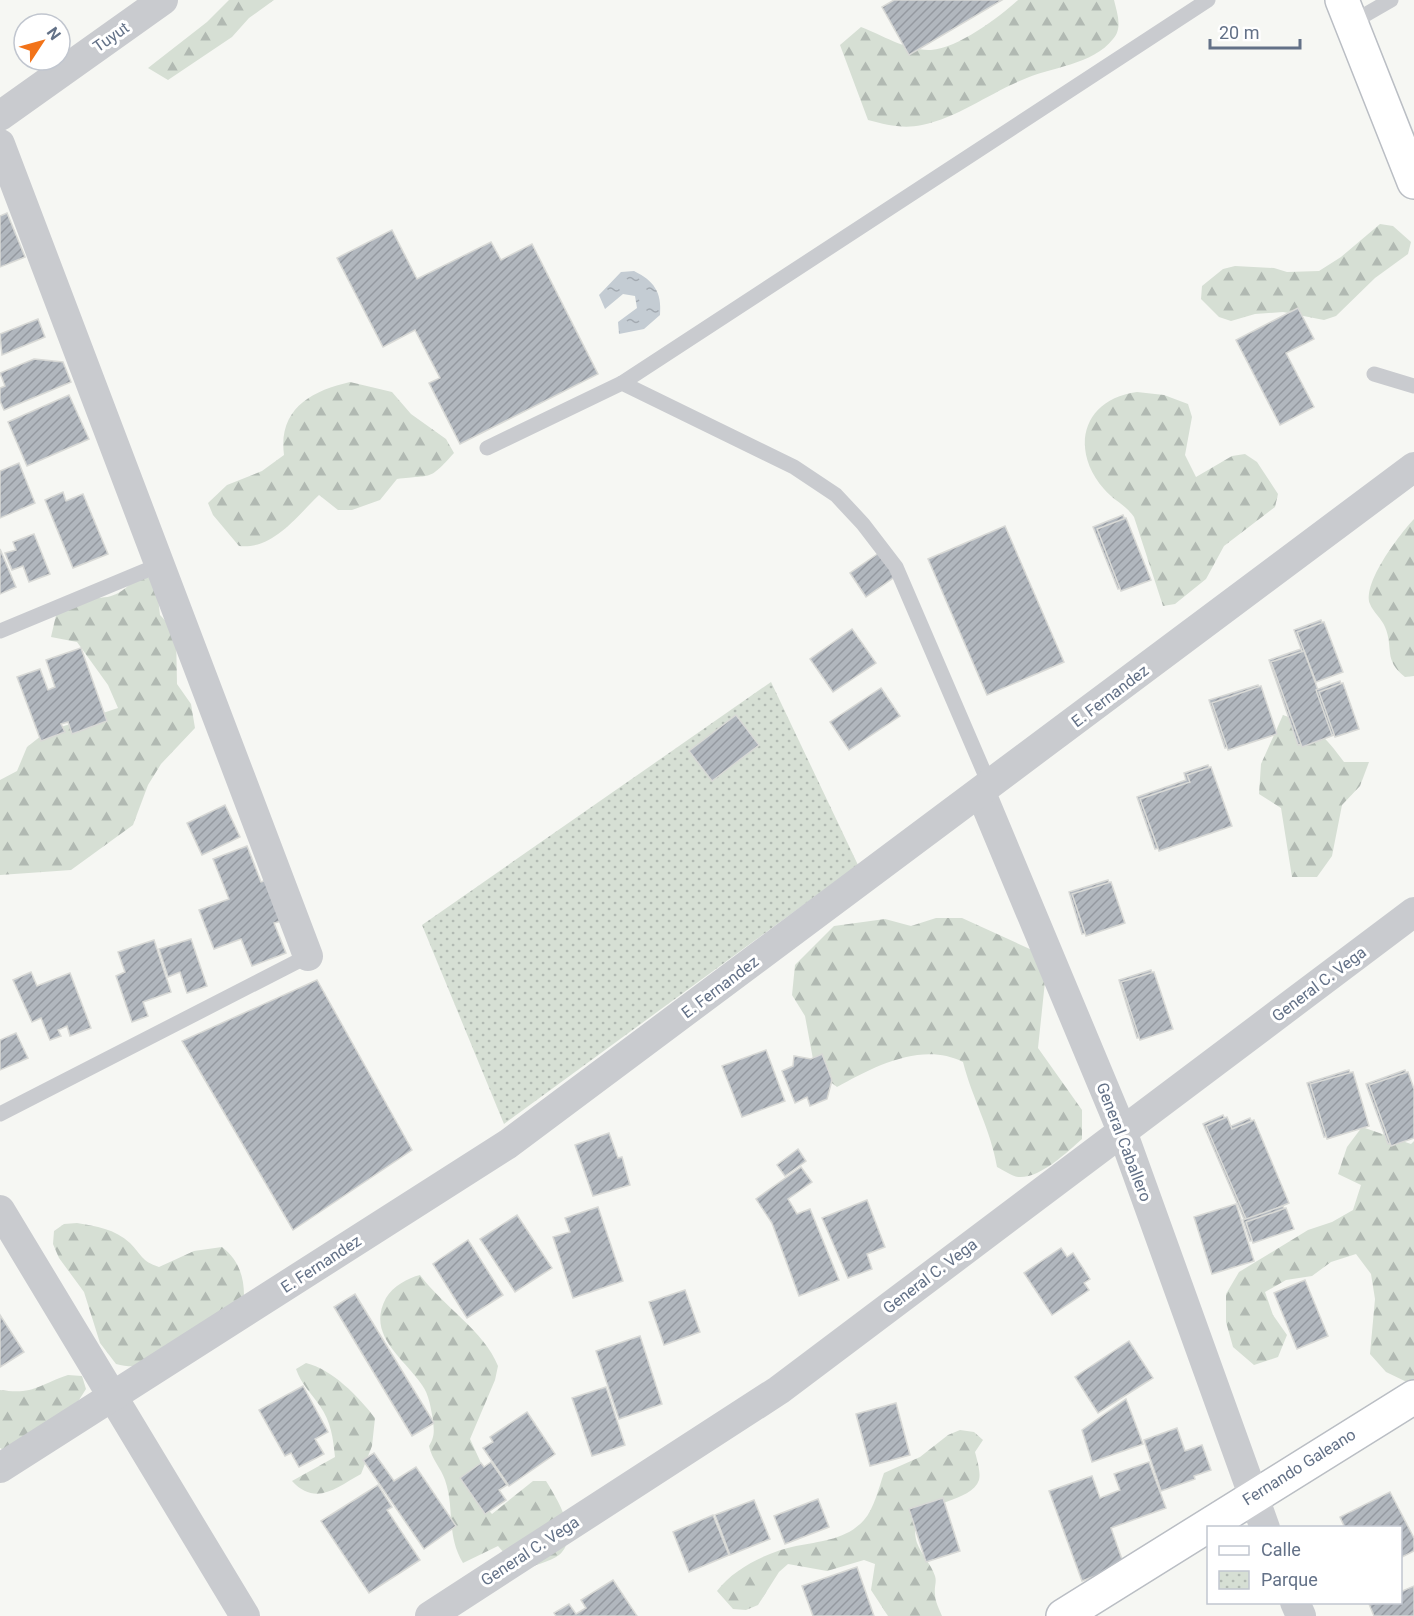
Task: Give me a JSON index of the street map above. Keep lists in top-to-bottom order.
{
  "streets": {
    "street": [
      "Tuyut",
      "E. Fernandez",
      "General C. Vega",
      "General Caballero",
      "Fernando Galeano"
    ]
  },
  "crossings": [
    ["E. Fernandez", "General Caballero"],
    ["General C. Vega", "General Caballero"],
    ["General Caballero", "Fernando Galeano"]
  ],
  "legend": ["Calle", "Parque"],
  "scale_bar": "20 m",
  "north": "top right"
}
